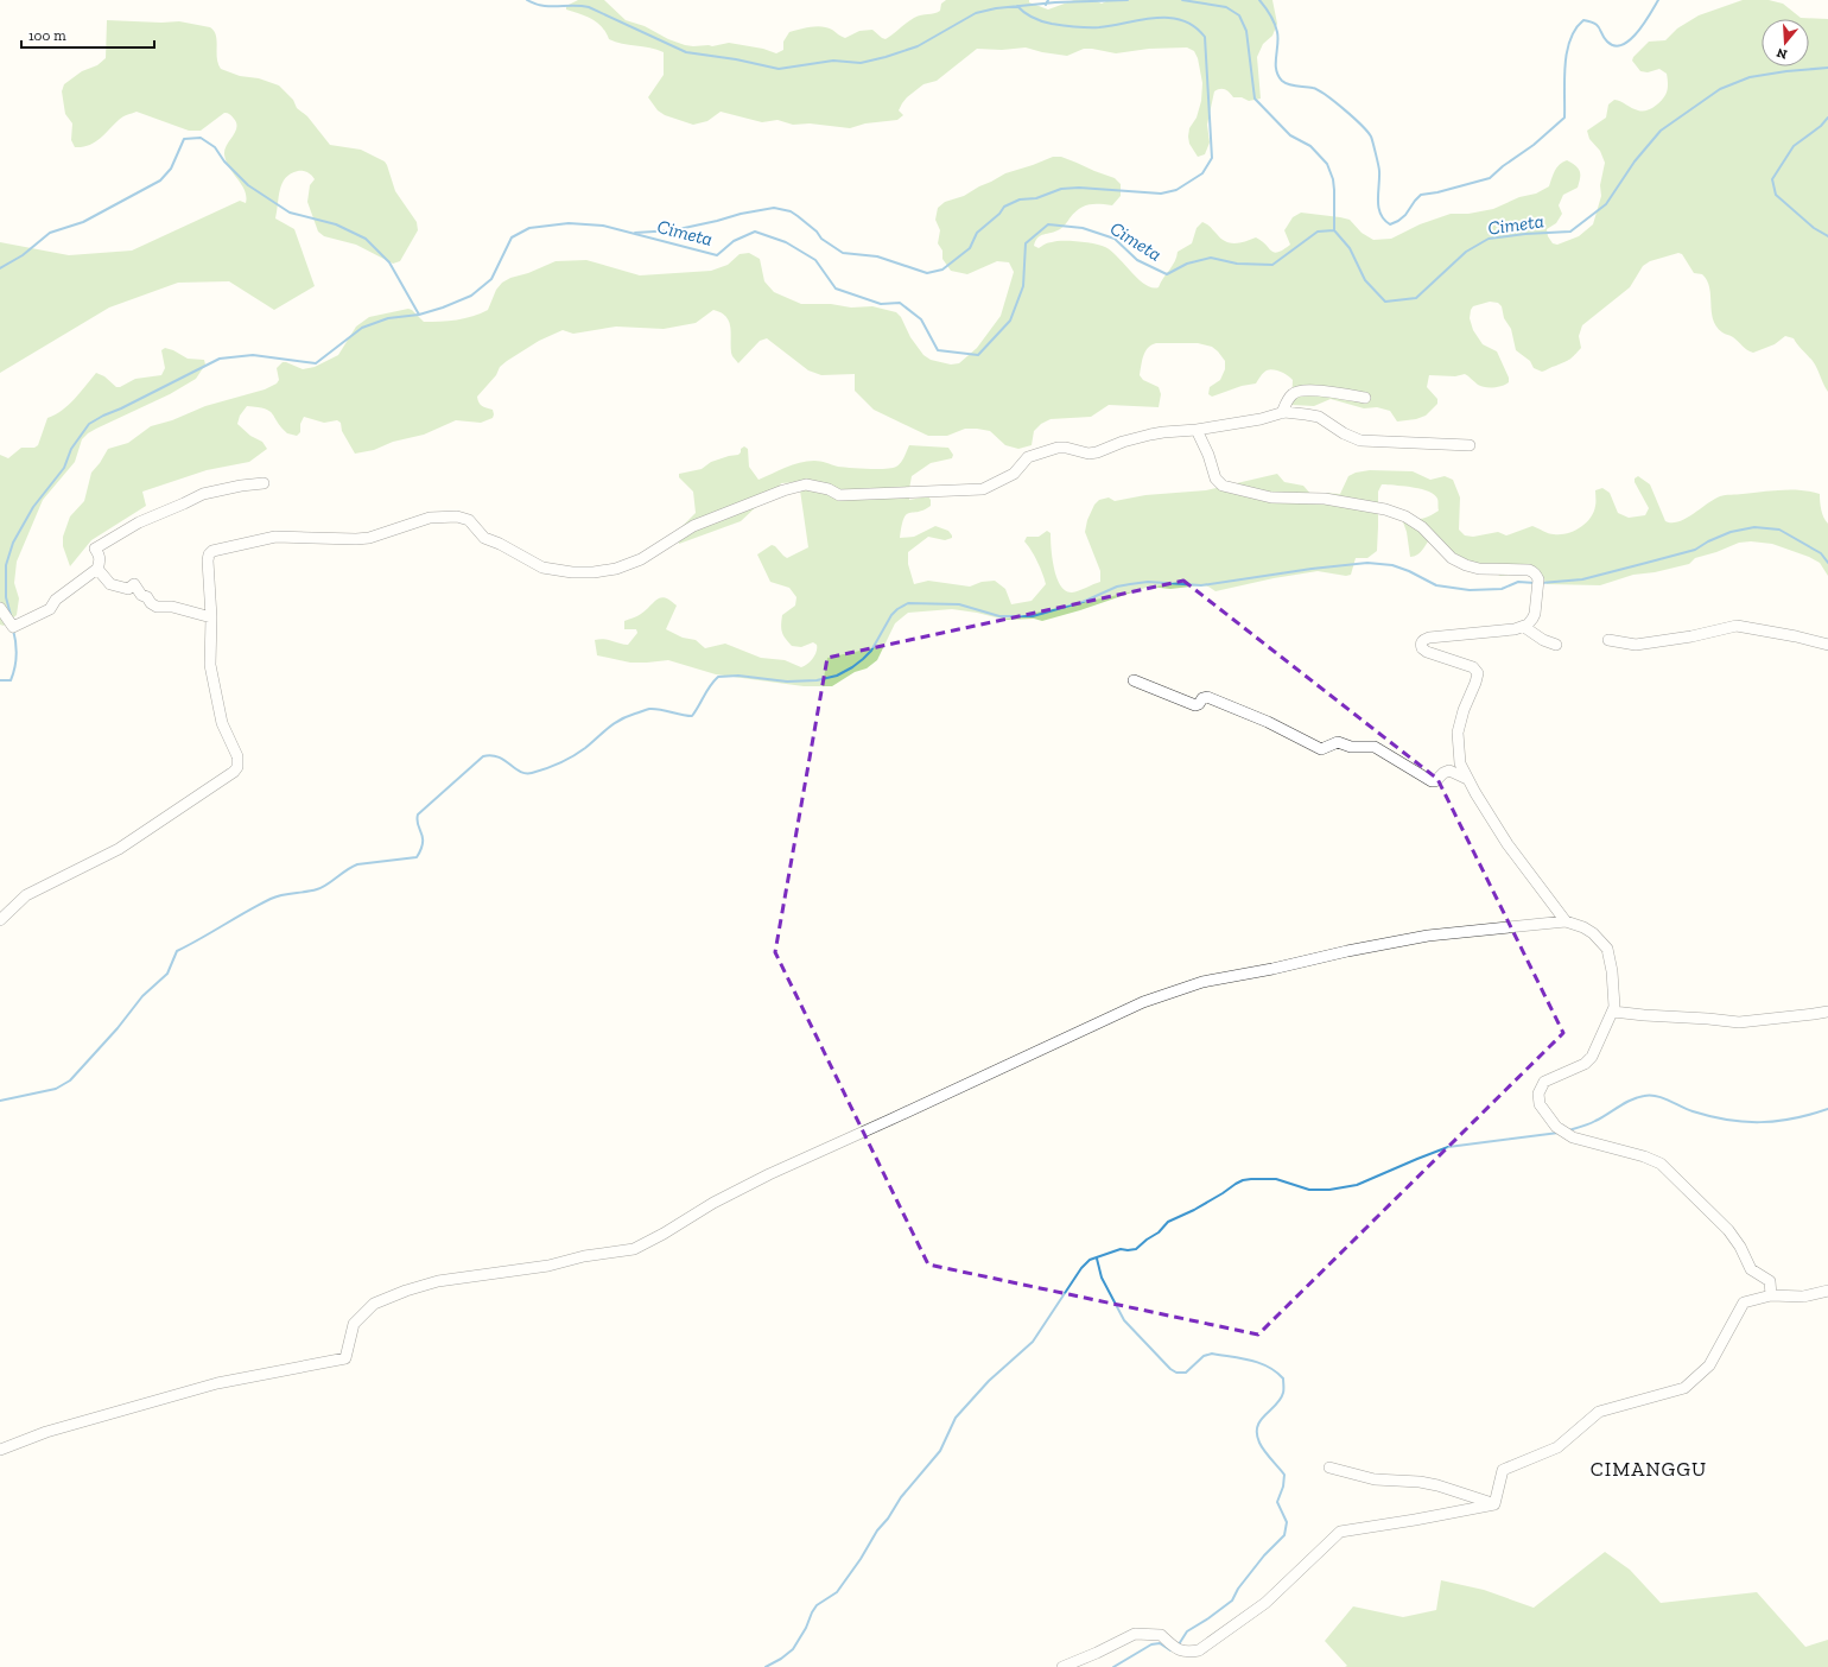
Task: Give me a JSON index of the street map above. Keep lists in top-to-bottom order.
{
  "districts": ["CIMANGGU"],
  "water": ["Cimeta"],
  "scale_bar": "100 m",
  "north": "bottom"
}
